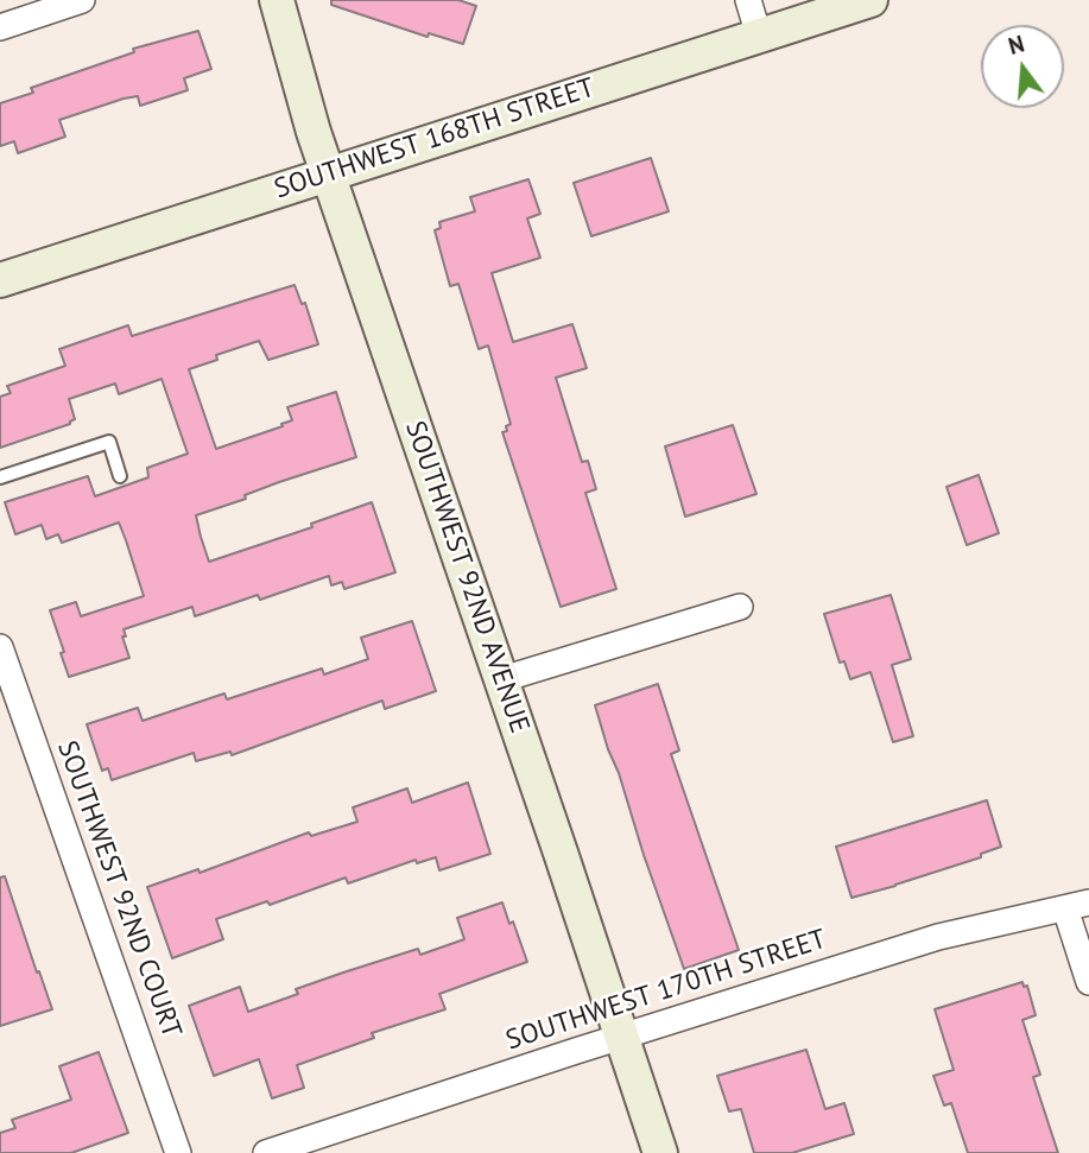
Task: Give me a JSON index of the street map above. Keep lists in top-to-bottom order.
{
  "streets": {
    "street": [
      "SOUTHWEST 168TH STREET",
      "SOUTHWEST 92ND AVENUE",
      "SOUTHWEST 92ND COURT",
      "SOUTHWEST 170TH STREET"
    ]
  },
  "crossings": [
    ["SOUTHWEST 168TH STREET", "SOUTHWEST 92ND AVENUE"],
    ["SOUTHWEST 92ND AVENUE", "SOUTHWEST 170TH STREET"]
  ],
  "north": "top"
}
